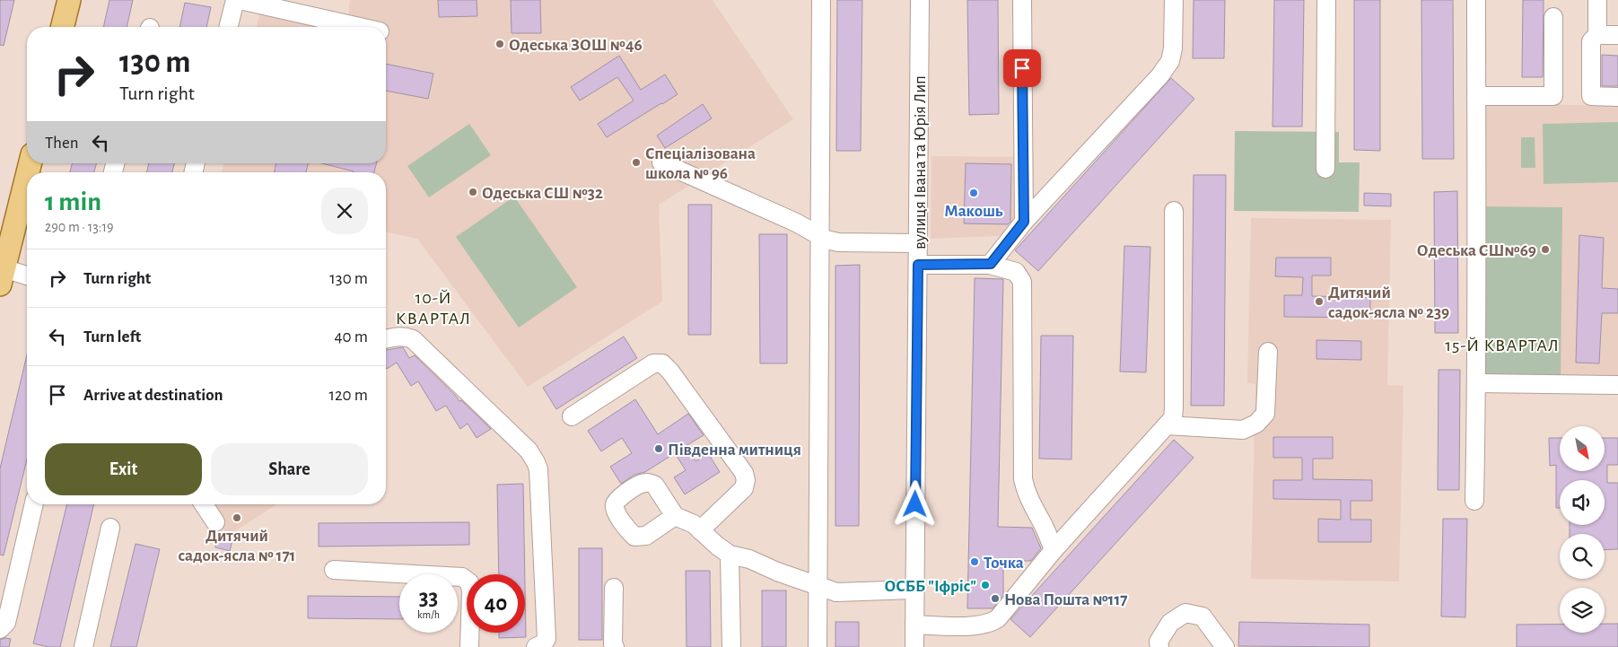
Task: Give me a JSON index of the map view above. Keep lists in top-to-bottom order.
{
  "streets": {
    "street": ["вулиця Івана та Юрія Лип"]
  },
  "districts": ["10-Й КВАРТАЛ", "15-Й КВАРТАЛ"],
  "places": [
    "Одеська ЗОШ №46",
    "Спеціалізована школа № 96",
    "Одеська СШ №32",
    "Макошь",
    "Одеська СШ№69",
    "Дитячий садок-ясла № 239",
    "Південна митниця",
    "Дитячий садок-ясла № 171",
    "Точка",
    "ОСББ \"Іфріс\"",
    "Нова Пошта №117"
  ],
  "north": "bottom right",
  "page": {
    "turn": ["130 m", "Turn right"],
    "then": "Then",
    "heading": ["1 min", "290 m · 13:19"],
    "list": [
      {
        "name": "Turn right",
        "value": "130 m"
      },
      {
        "name": "Turn left",
        "value": "40 m"
      },
      {
        "name": "Arrive at destination",
        "value": "120 m"
      }
    ],
    "buttons": ["Exit", "Share"],
    "speed": "33 km/h",
    "limit": "40"
  }
}
